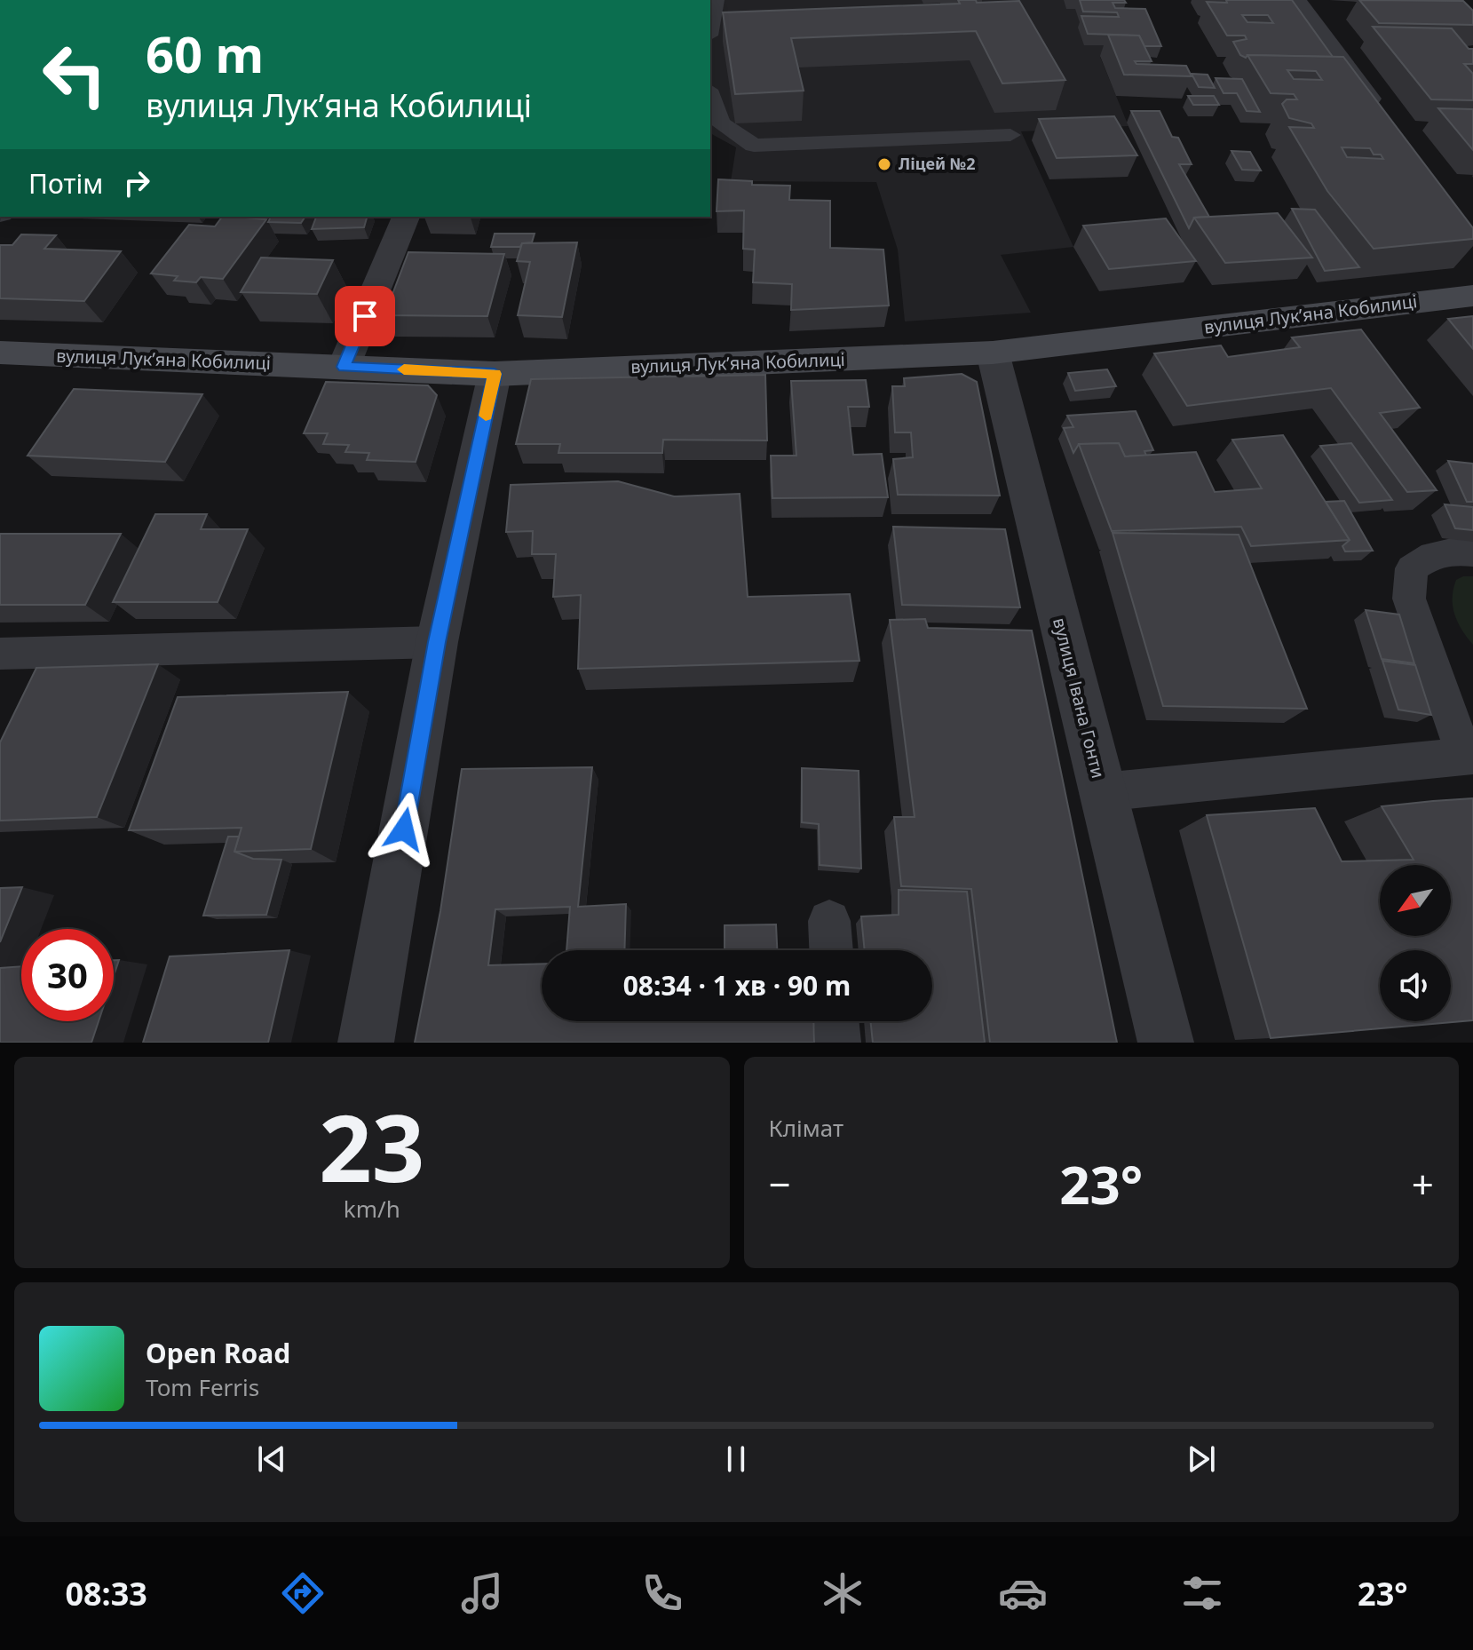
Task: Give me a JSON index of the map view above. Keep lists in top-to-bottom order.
{
  "streets": {
    "street": ["вулиця Лукʼяна Кобилиці", "вулиця Івана Гонти"]
  },
  "crossings": [
    ["вулиця Лукʼяна Кобилиці", "вулиця Івана Гонти"]
  ],
  "places": ["Ліцей №2"],
  "north": "bottom left",
  "page": {
    "turn": ["60 m", "вулиця Лукʼяна Кобилиці"],
    "then": "Потім",
    "limit": "30",
    "trip": "08:34 · 1 хв · 90 m",
    "tile": [
      ["23", "km/h"],
      "Клімат"
    ],
    "heat": ["−", "23°", "+"],
    "song": ["Open Road", "Tom Ferris"],
    "tabs": ["08:33", "23°"]
  }
}
